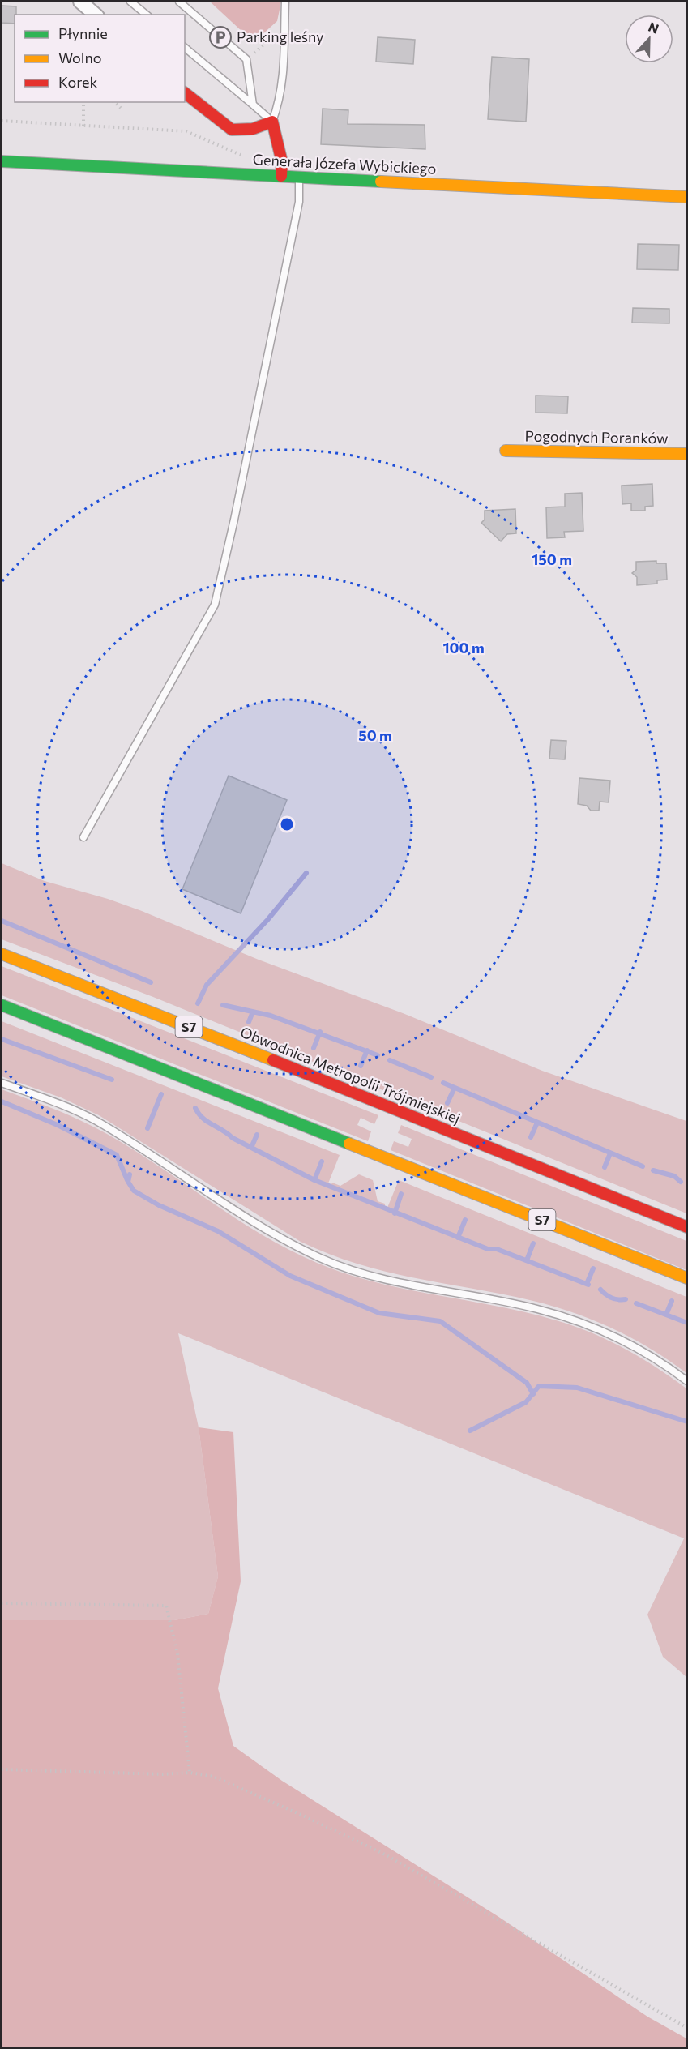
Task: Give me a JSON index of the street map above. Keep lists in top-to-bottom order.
{
  "streets": {
    "main road": [
      "Generała Józefa Wybickiego",
      "Pogodnych Poranków",
      "S7",
      "Obwodnica Metropolii Trójmiejskiej"
    ]
  },
  "places": {
    "parking": ["Parking leśny"]
  },
  "legend": ["Płynnie", "Wolno", "Korek"],
  "north": "top",
  "rings": ["150 m", "100 m", "50 m"]
}
